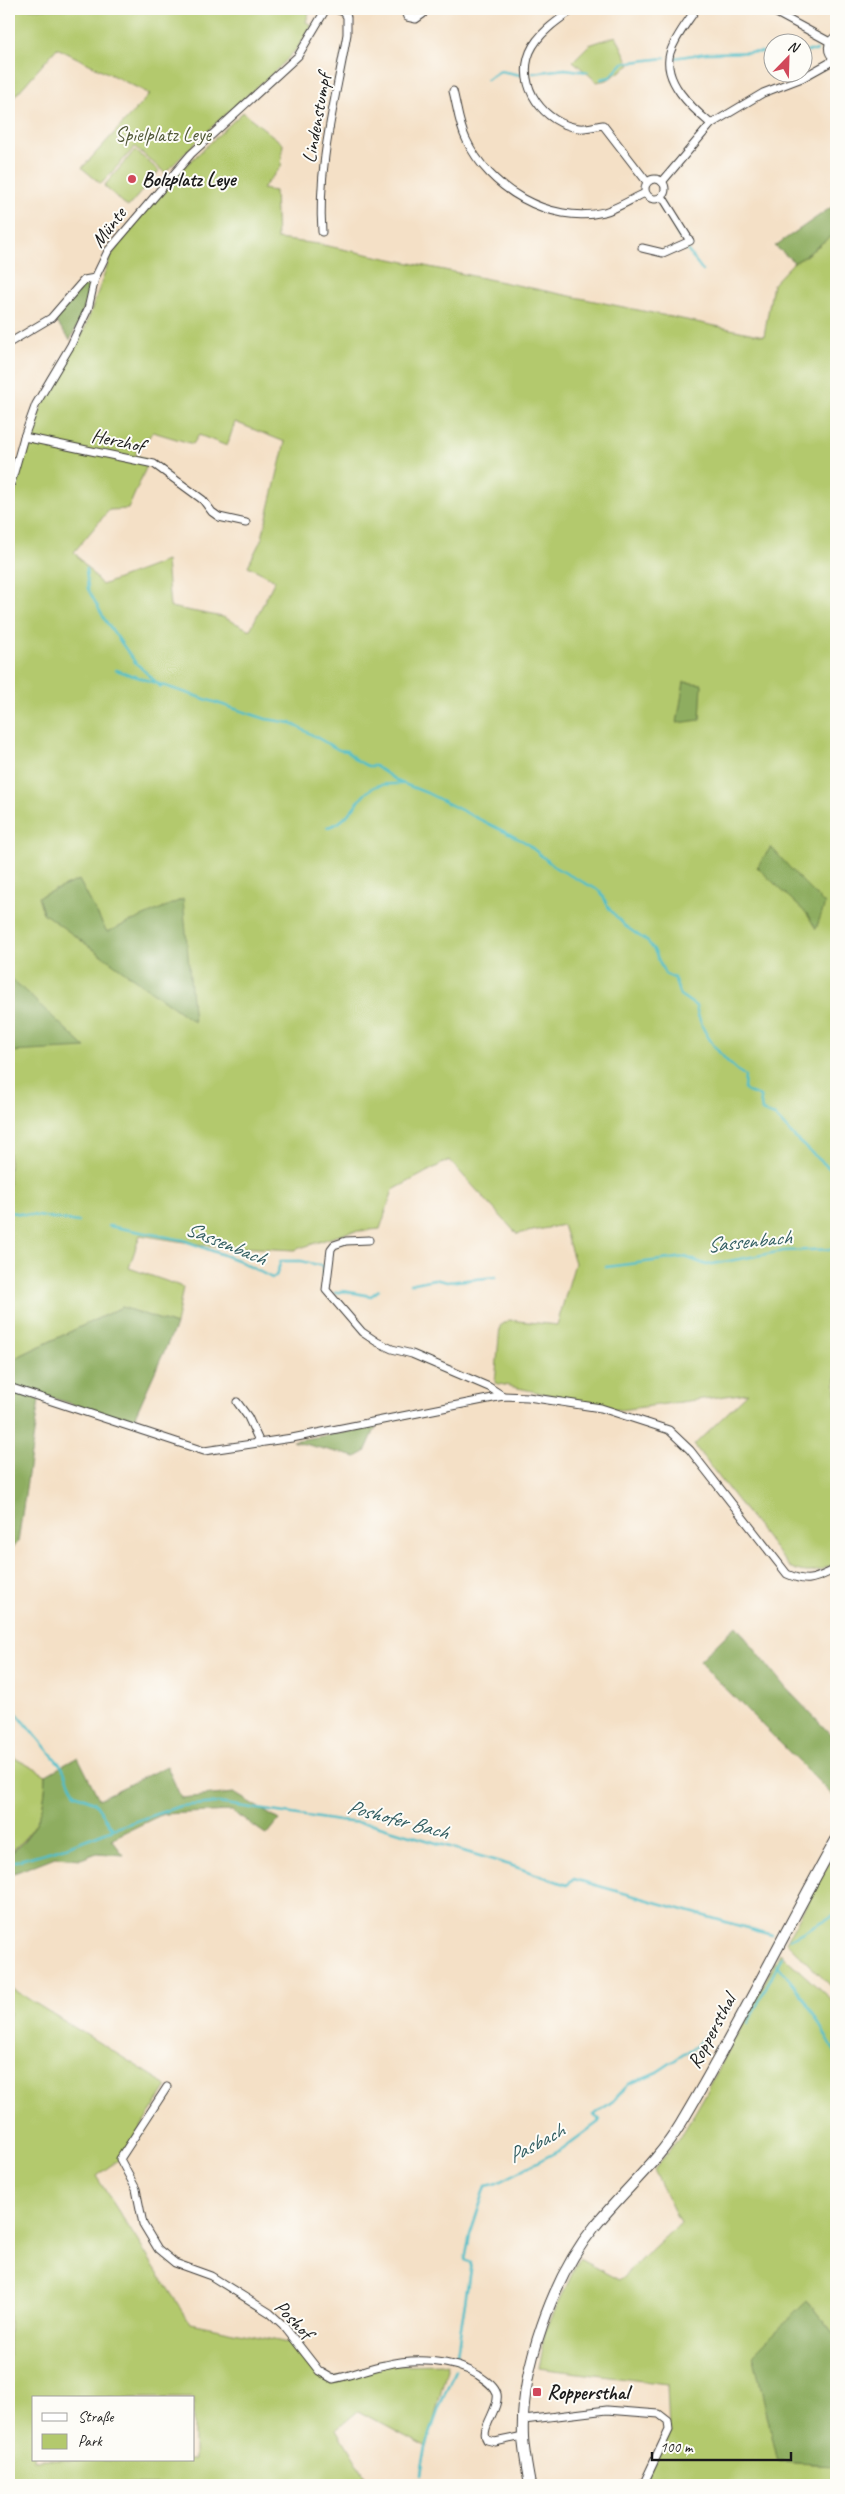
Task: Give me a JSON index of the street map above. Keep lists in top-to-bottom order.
{
  "streets": {
    "main road": ["Roppersthal"],
    "street": [
      "Lindenstumpf",
      "Münte",
      "Herzhof",
      "Poshof"
    ]
  },
  "crossings": [
    ["Roppersthal", "Poshof"]
  ],
  "water": ["Sassenbach", "Poshofer Bach", "Pasbach"],
  "parks": ["Spielplatz Leye"],
  "places": {
    "other": ["Bolzplatz Leye"],
    "transit": ["Roppersthal"]
  },
  "legend": ["Straße", "Park"],
  "scale_bar": "100 m",
  "north": "top right"
}
